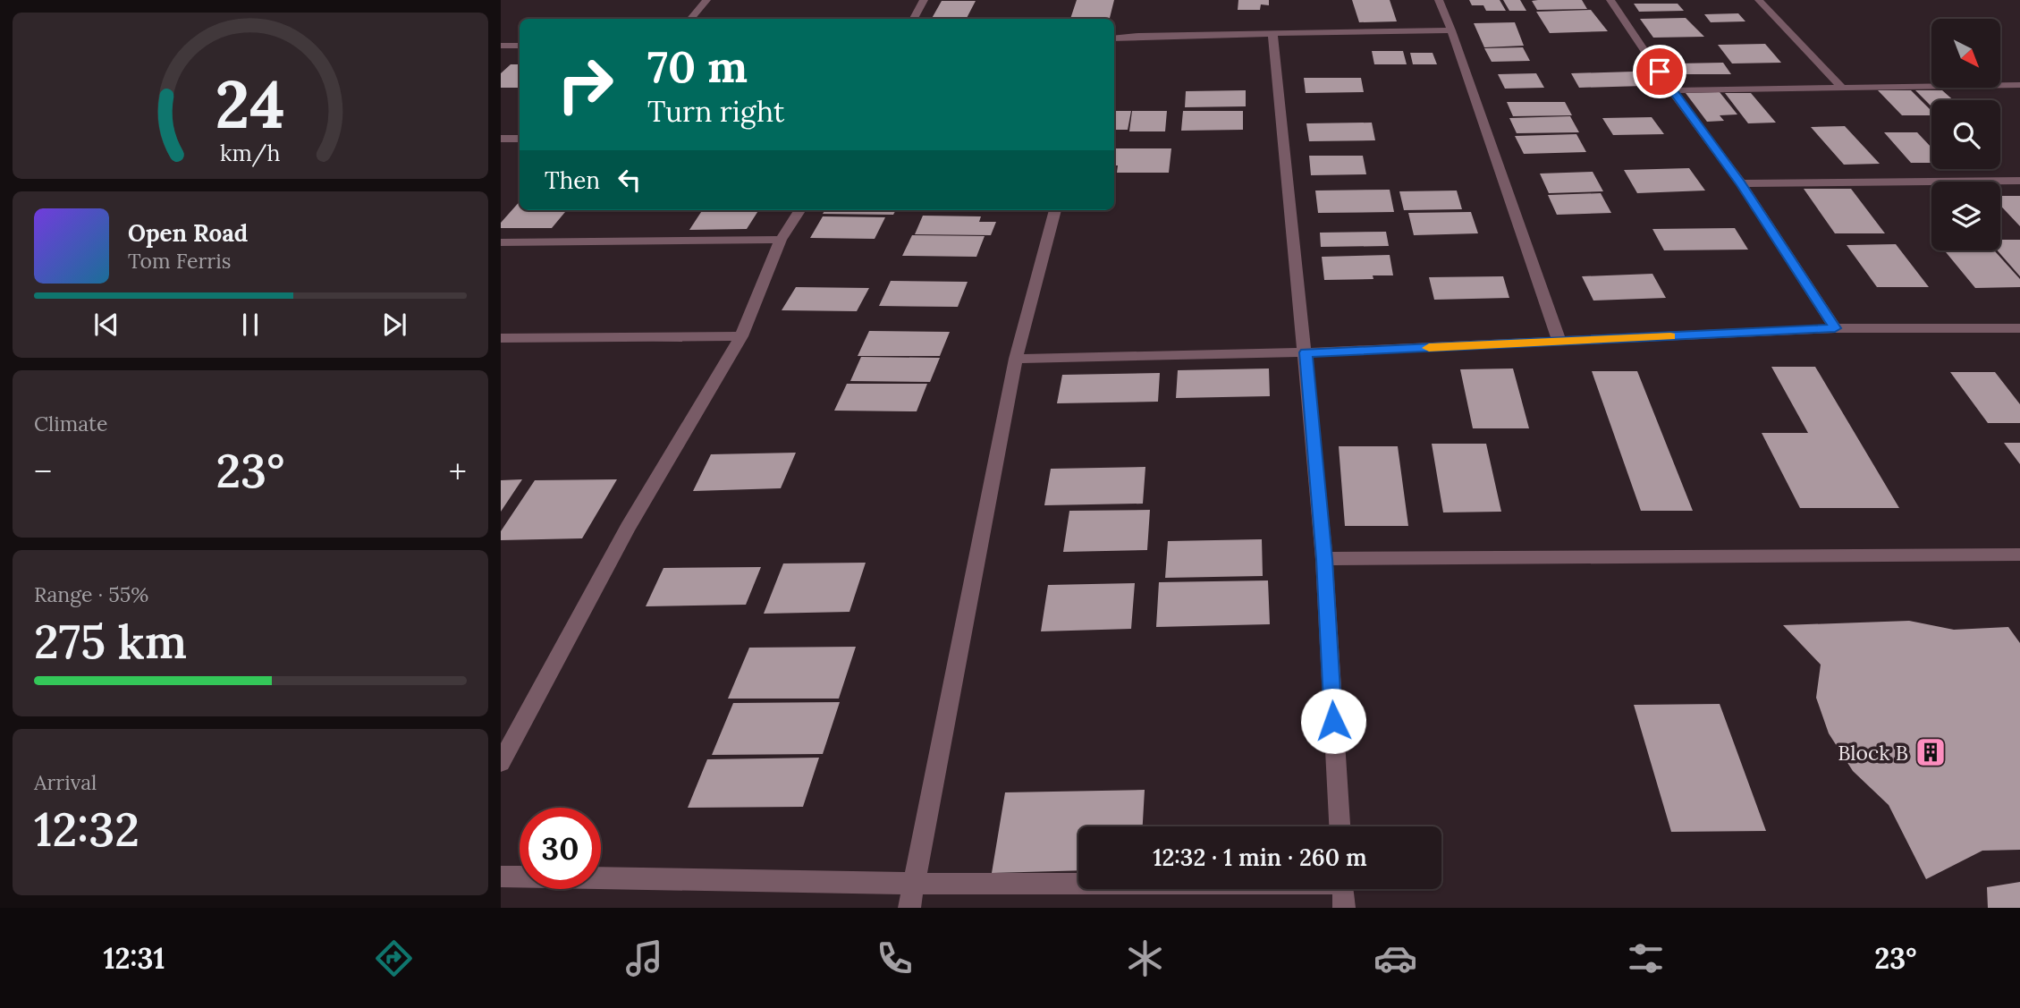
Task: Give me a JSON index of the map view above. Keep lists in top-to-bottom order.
{
  "places": {
    "building": ["Block B"]
  },
  "north": "bottom right",
  "page": {
    "turn": ["70 m", "Turn right"],
    "then": "Then",
    "song": ["Open Road", "Tom Ferris"],
    "tile": [
      "Climate",
      ["Range · 55%", "275 km"],
      ["Arrival", "12:32"]
    ],
    "heat": ["−", "23°", "+"],
    "limit": "30",
    "trip": "12:32 · 1 min · 260 m",
    "tabs": ["12:31", "23°"],
    "gauge": ["24", "km/h"]
  }
}
